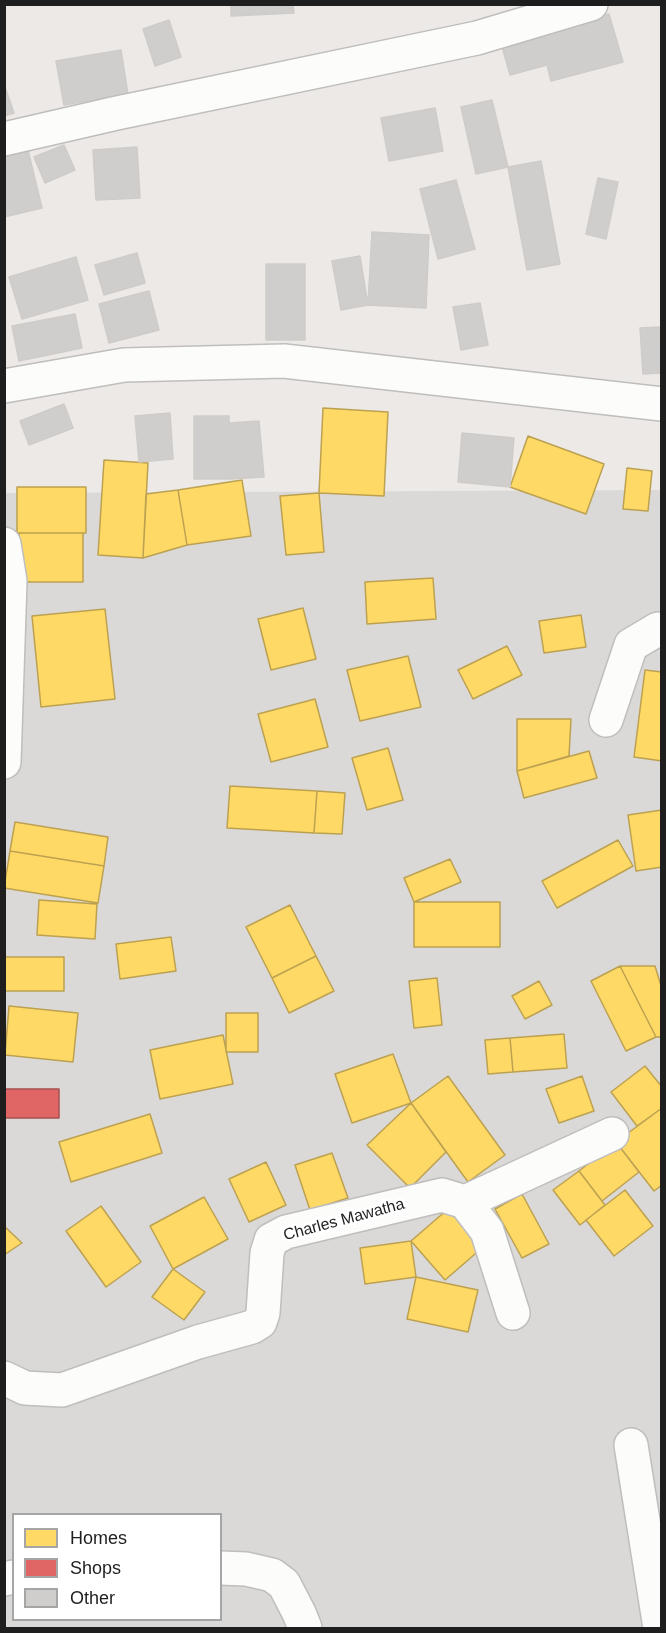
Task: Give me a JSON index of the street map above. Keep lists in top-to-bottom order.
{
  "streets": {
    "street": ["Charles Mawatha"]
  },
  "legend": ["Homes", "Shops", "Other"]
}
